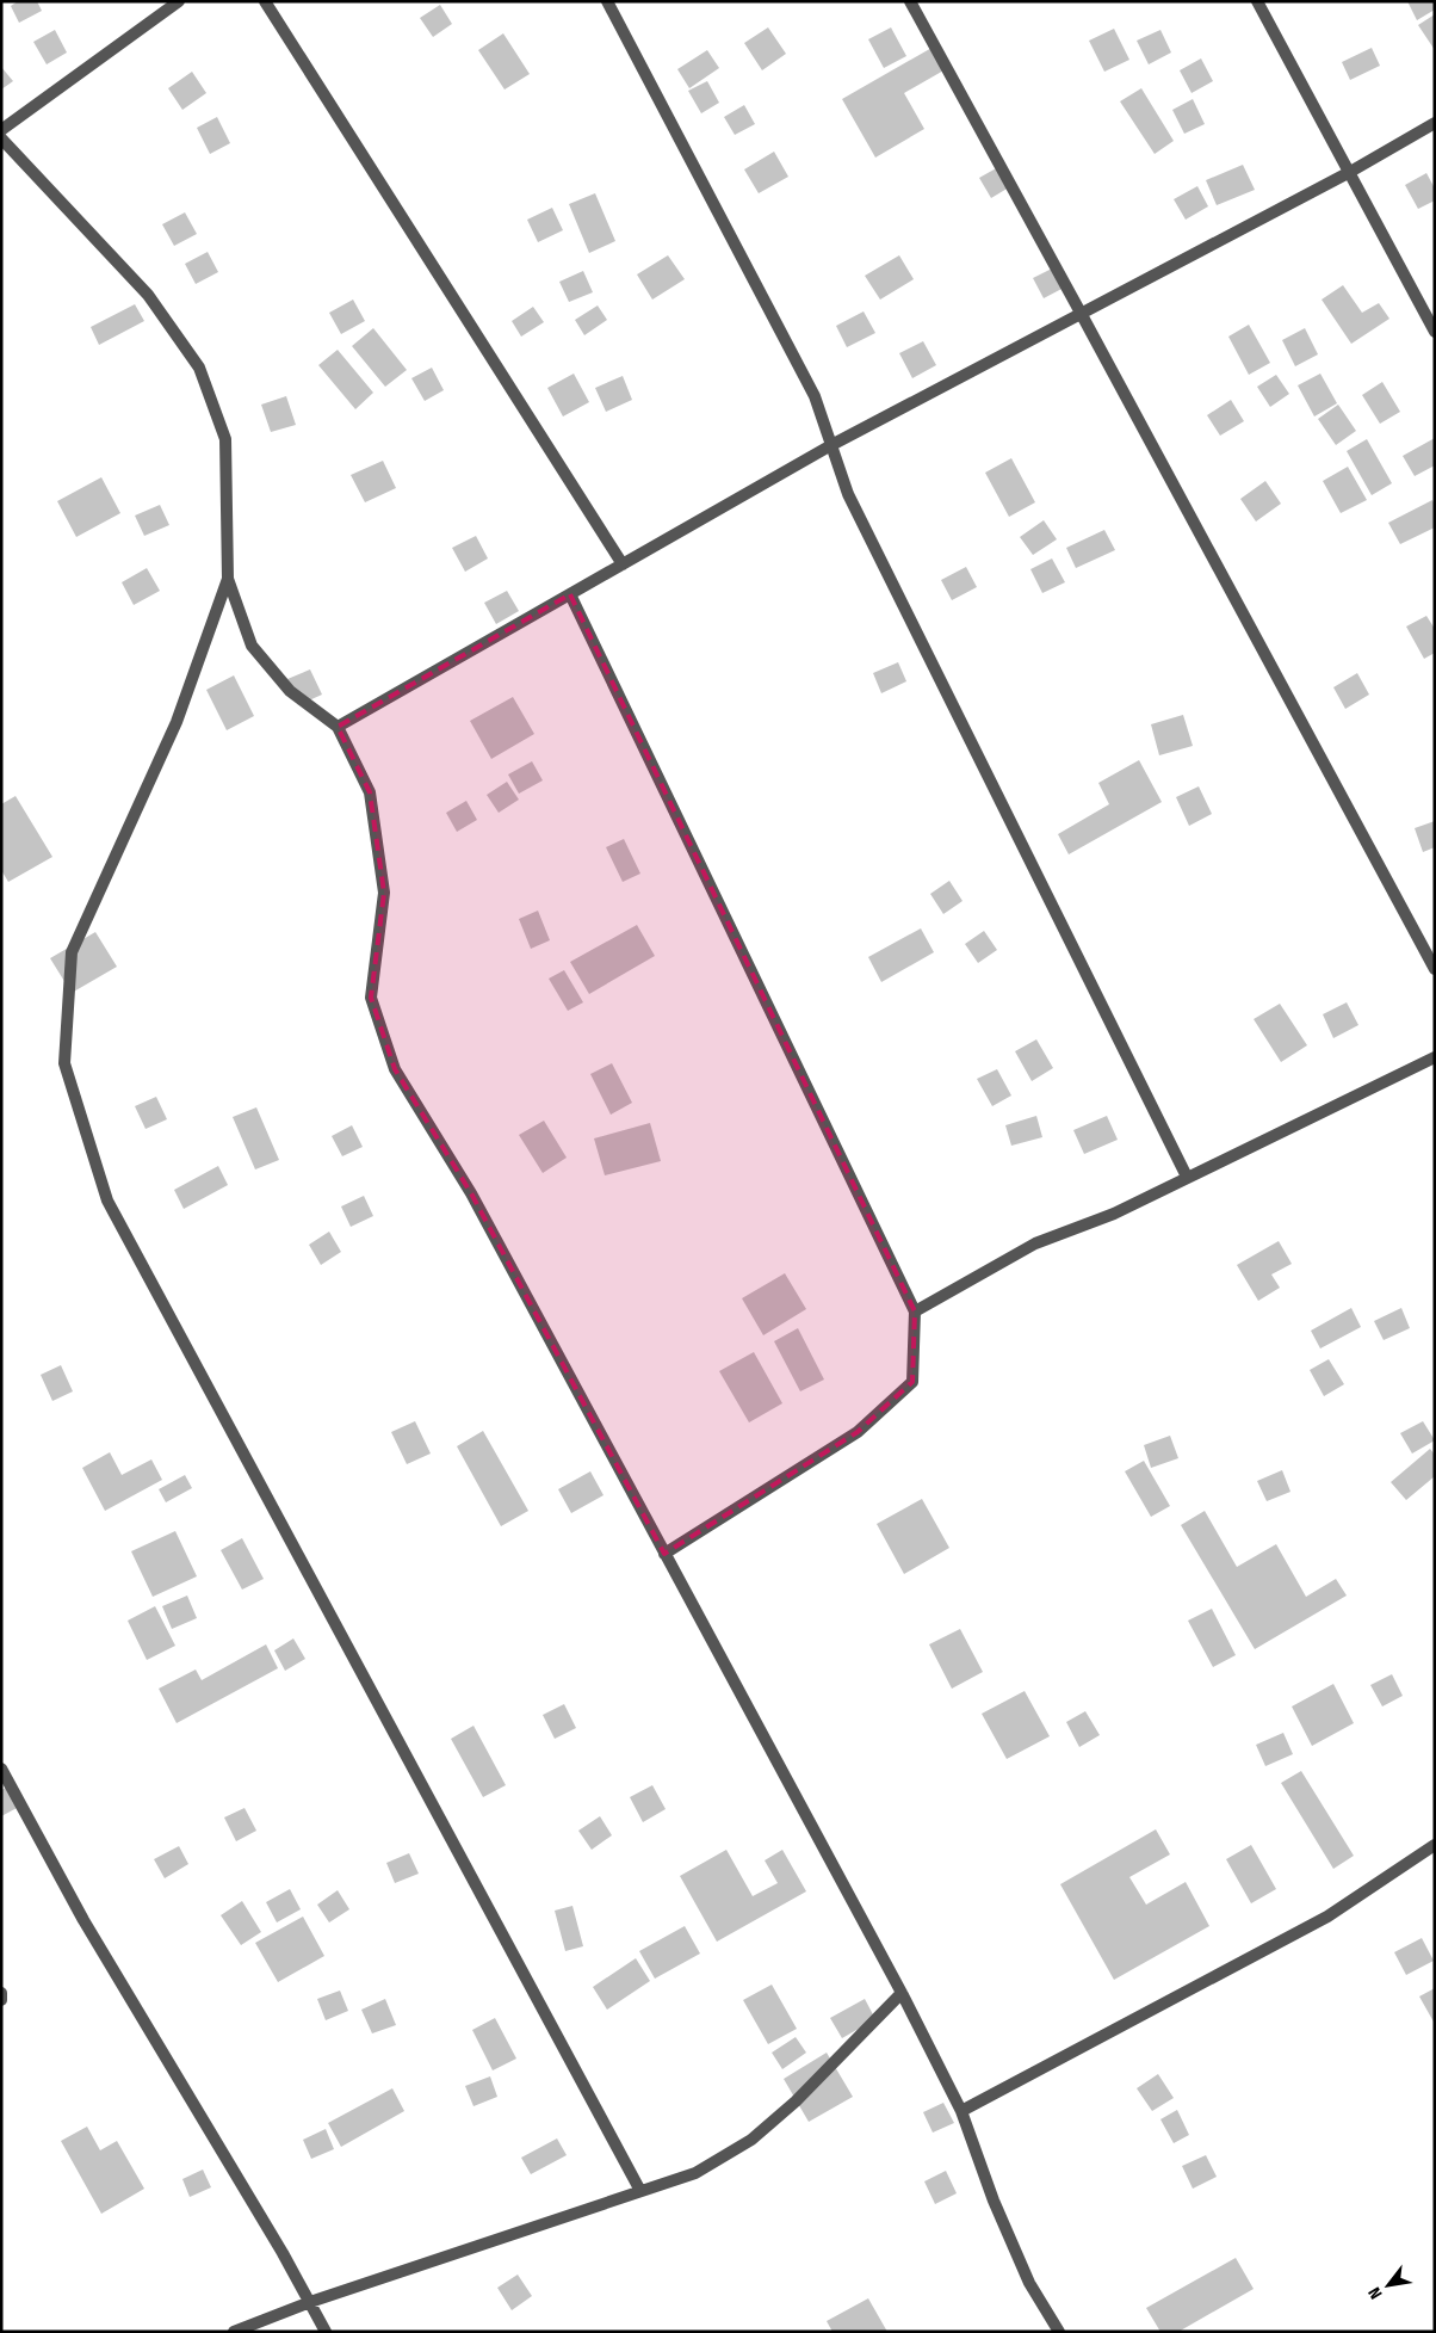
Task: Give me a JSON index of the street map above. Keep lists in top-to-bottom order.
{
  "north": "bottom left"
}
